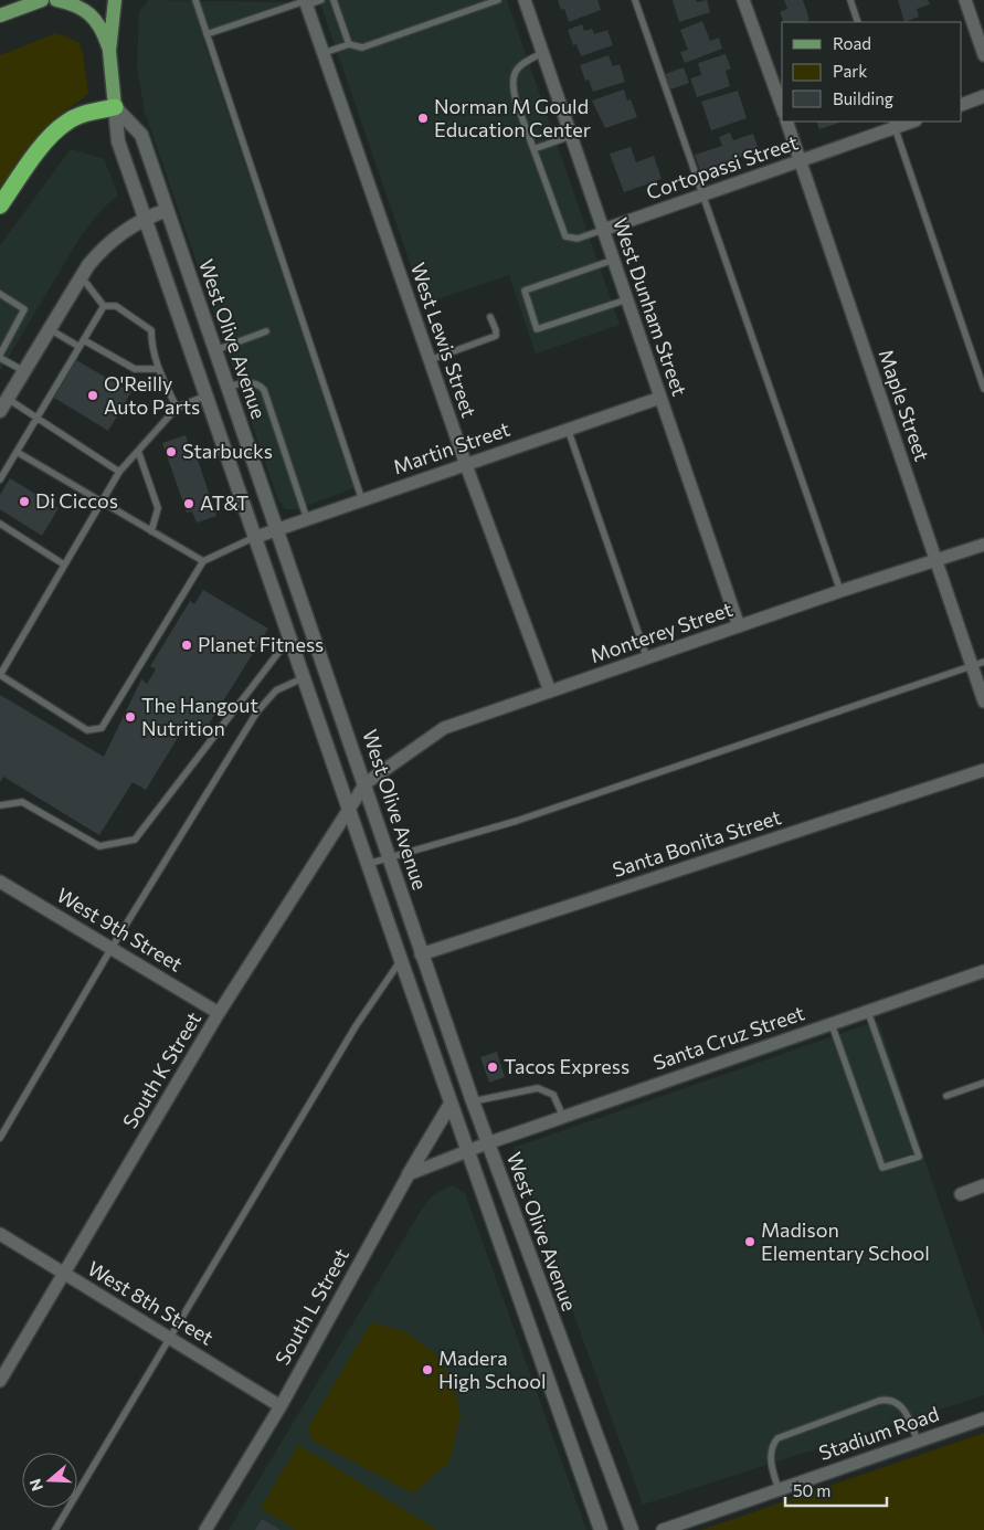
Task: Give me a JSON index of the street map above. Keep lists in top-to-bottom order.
{
  "streets": {
    "main road": ["West Olive Avenue"],
    "street": [
      "Cortopassi Street",
      "West Dunham Street",
      "West Lewis Street",
      "Maple Street",
      "Martin Street",
      "Monterey Street",
      "Santa Bonita Street",
      "West 9th Street",
      "Santa Cruz Street",
      "South K Street",
      "West 8th Street",
      "South L Street",
      "Stadium Road"
    ]
  },
  "crossings": [
    ["Cortopassi Street", "West Dunham Street"],
    ["Cortopassi Street", "Maple Street"],
    ["West Dunham Street", "Martin Street"],
    ["West Dunham Street", "Monterey Street"],
    ["West Olive Avenue", "Martin Street"],
    ["West Olive Avenue", "Monterey Street"],
    ["West Olive Avenue", "Santa Bonita Street"],
    ["West Olive Avenue", "Santa Cruz Street"],
    ["West Olive Avenue", "South K Street"],
    ["West Lewis Street", "Martin Street"],
    ["West Lewis Street", "Monterey Street"],
    ["Maple Street", "Monterey Street"],
    ["Monterey Street", "South K Street"],
    ["West 9th Street", "South K Street"],
    ["South K Street", "West 8th Street"],
    ["West 8th Street", "South L Street"]
  ],
  "places": [
    "Norman M Gould Education Center",
    "O'Reilly Auto Parts",
    "Starbucks",
    "Di Ciccos",
    "AT&T",
    "Planet Fitness",
    "The Hangout Nutrition",
    "Tacos Express",
    "Madison Elementary School",
    "Madera High School"
  ],
  "legend": ["Road", "Park", "Building"],
  "scale_bar": "50 m",
  "north": "left"
}
